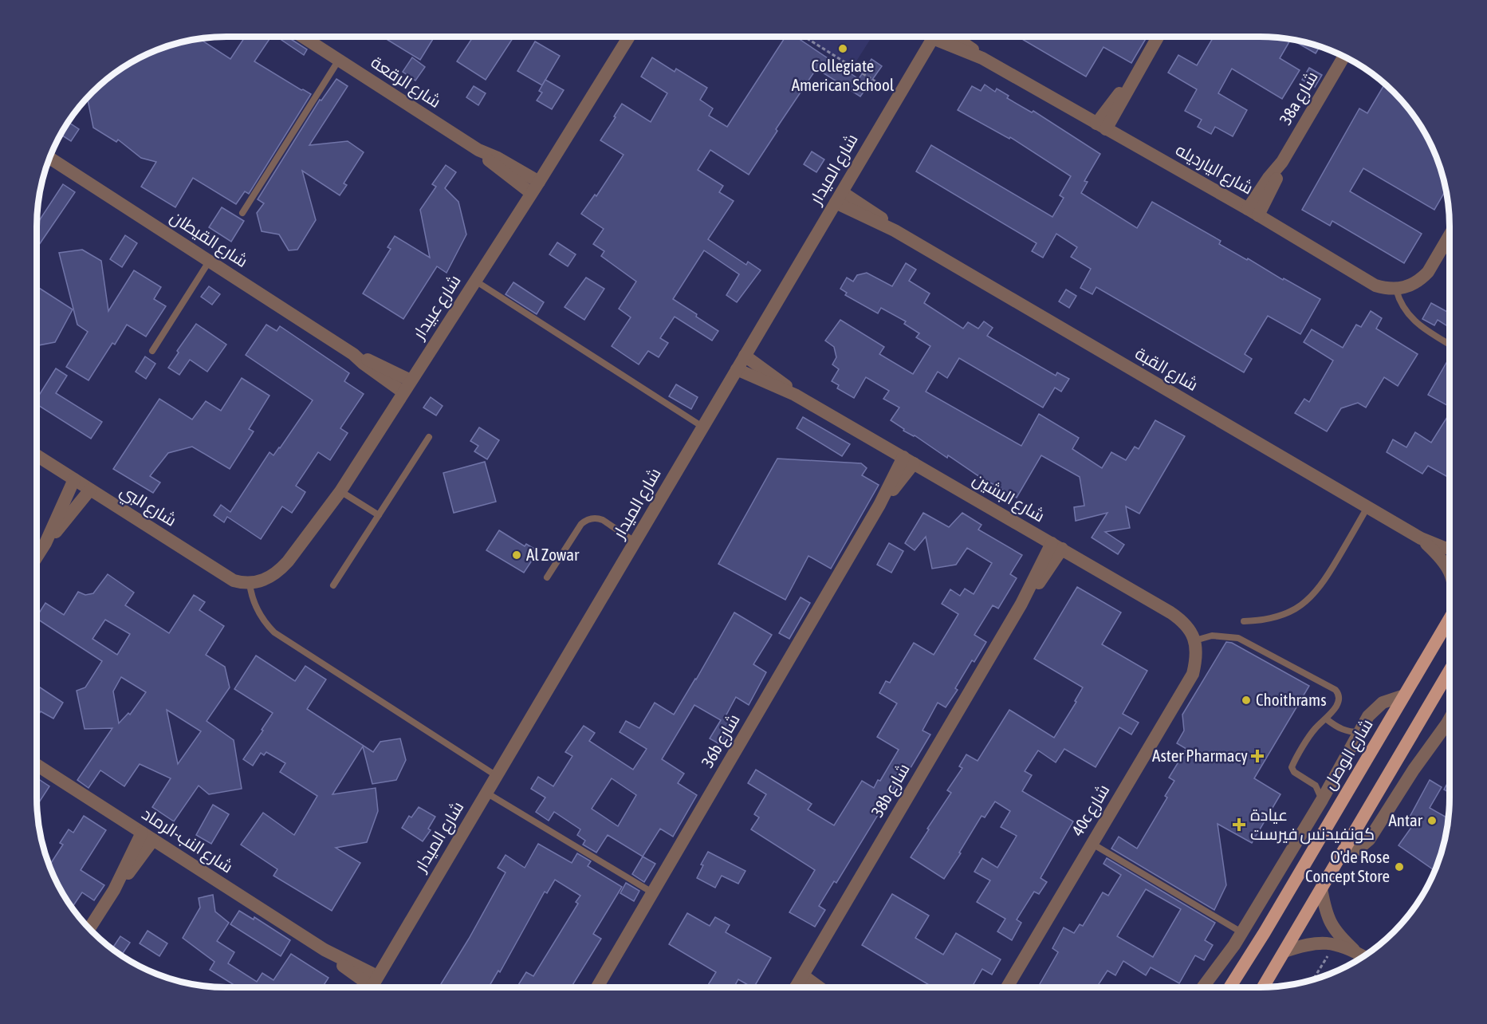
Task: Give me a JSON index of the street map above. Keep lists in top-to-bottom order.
{
  "streets": {
    "main road": ["شارع الوصل"],
    "street": [
      "شارع الرقعة",
      "38a شارع",
      "شارع الميدار",
      "شارع اليارديله",
      "شارع القيطان",
      "شارع عبيدار",
      "شارع القبة",
      "شارع البشين",
      "شارع البي",
      "36b شارع",
      "38b شارع",
      "40c شارع",
      "شارع النب-الرماد"
    ]
  },
  "crossings": [
    ["شارع الرقعة", "شارع عبيدار"],
    ["38a شارع", "شارع اليارديله"],
    ["شارع الميدار", "شارع القبة"],
    ["شارع الميدار", "شارع البشين"],
    ["شارع الميدار", "شارع النب-الرماد"],
    ["شارع القيطان", "شارع عبيدار"],
    ["شارع عبيدار", "شارع البي"],
    ["شارع البشين", "36b شارع"],
    ["شارع البشين", "38b شارع"],
    ["شارع البشين", "40c شارع"]
  ],
  "places": {
    "other": [
      "Collegiate American School",
      "Al Zowar",
      "Choithrams",
      "Antar",
      "O'de Rose Concept Store"
    ],
    "health": ["Aster Pharmacy", "عيادة كونفيدنس فيرست"]
  }
}
